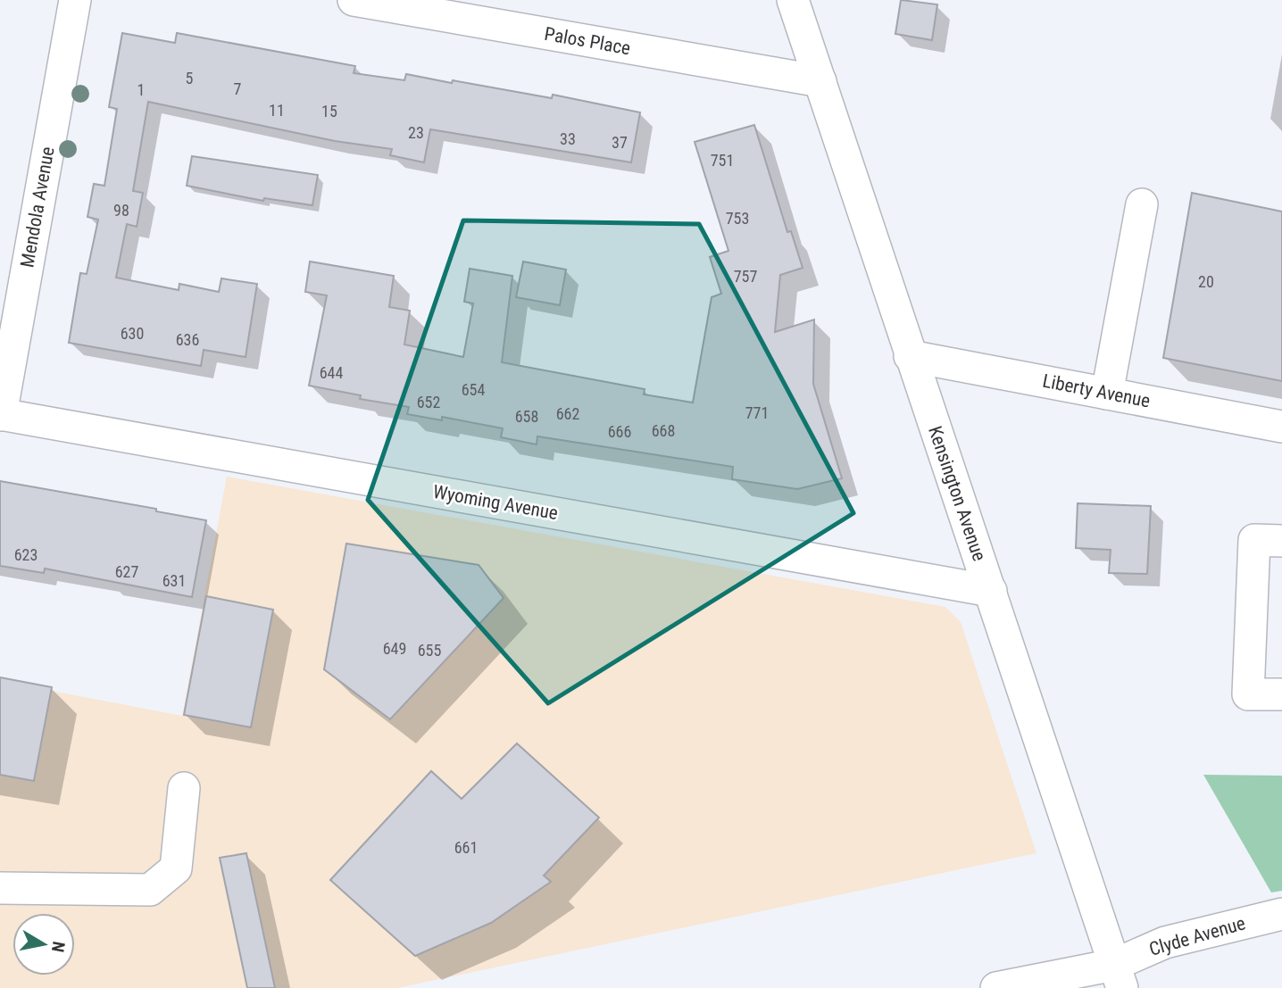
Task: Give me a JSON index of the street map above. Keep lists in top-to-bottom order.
{
  "streets": {
    "street": [
      "Palos Place",
      "Mendola Avenue",
      "Liberty Avenue",
      "Kensington Avenue",
      "Wyoming Avenue",
      "Clyde Avenue"
    ]
  },
  "crossings": [
    ["Palos Place", "Kensington Avenue"],
    ["Mendola Avenue", "Wyoming Avenue"],
    ["Liberty Avenue", "Kensington Avenue"],
    ["Kensington Avenue", "Wyoming Avenue"],
    ["Kensington Avenue", "Clyde Avenue"]
  ],
  "house_numbers": [
    "5",
    "7",
    "1",
    "11",
    "15",
    "23",
    "33",
    "37",
    "751",
    "98",
    "753",
    "757",
    "20",
    "630",
    "636",
    "644",
    "654",
    "652",
    "771",
    "662",
    "658",
    "668",
    "666",
    "623",
    "627",
    "631",
    "649",
    "655",
    "661"
  ],
  "north": "right"
}
